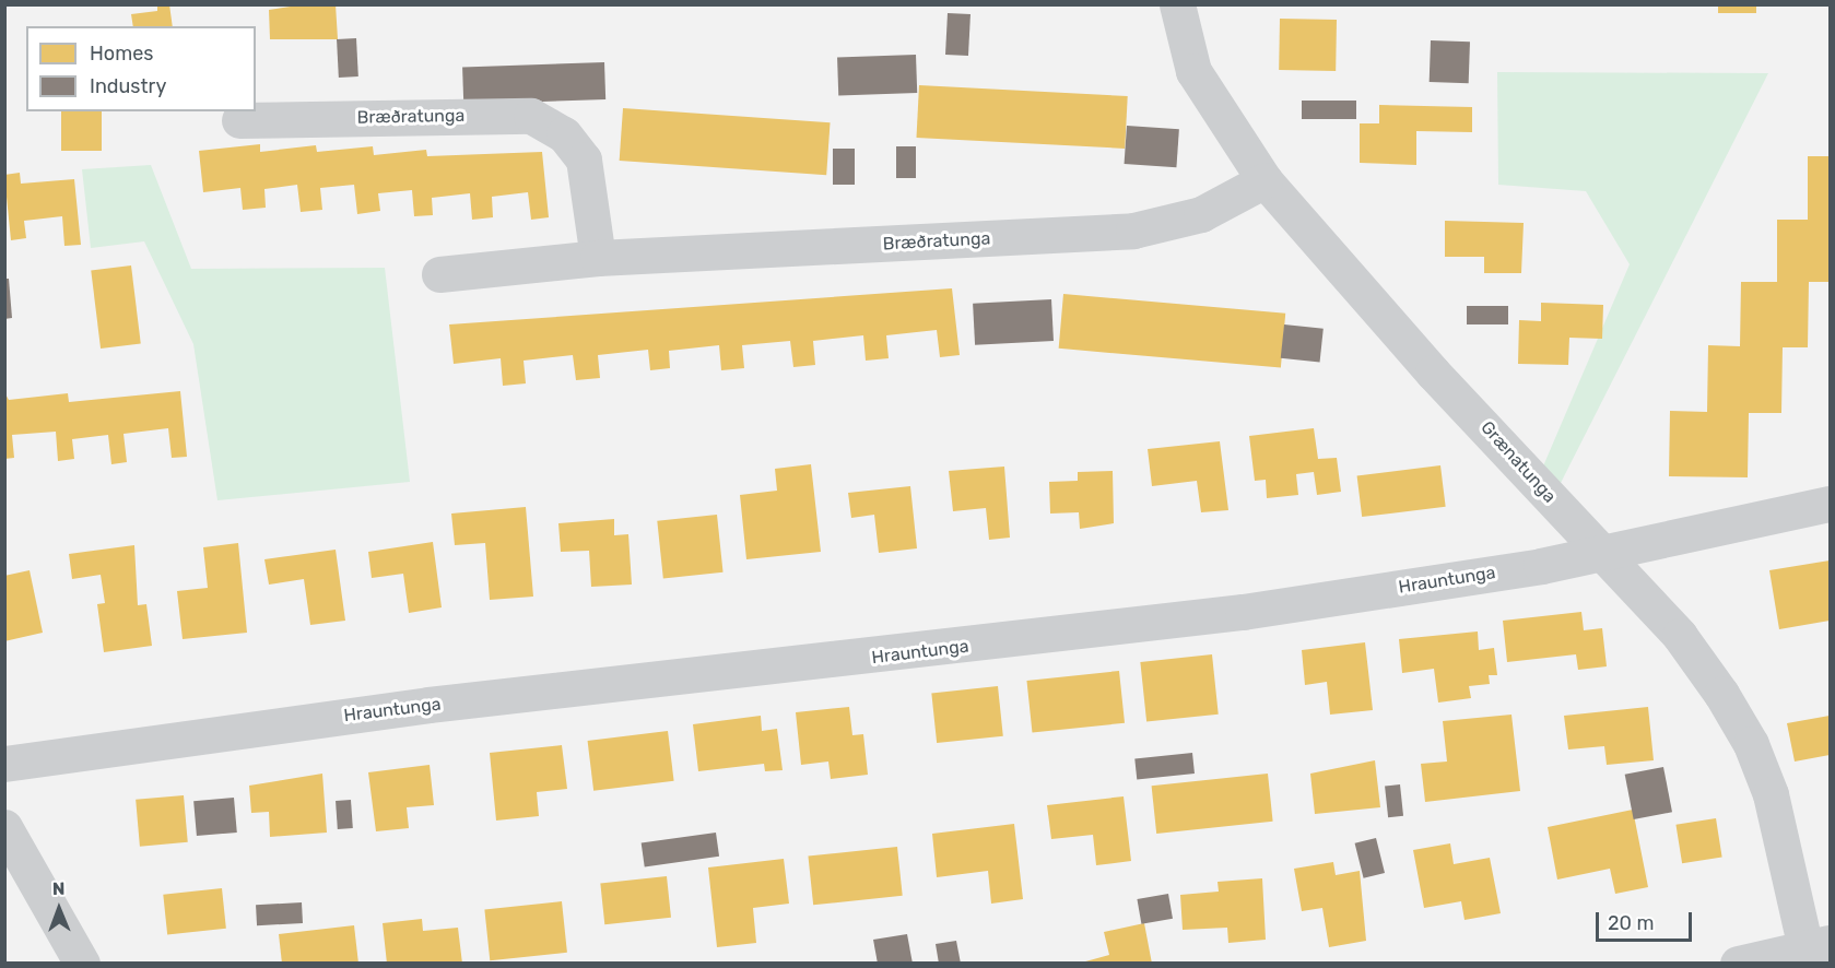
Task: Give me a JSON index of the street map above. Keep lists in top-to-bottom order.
{
  "streets": {
    "street": ["Bræðratunga", "Grænatunga", "Hrauntunga"]
  },
  "crossings": [
    ["Bræðratunga", "Grænatunga"],
    ["Grænatunga", "Hrauntunga"]
  ],
  "legend": ["Homes", "Industry"],
  "scale_bar": "20 m",
  "north": "top"
}
